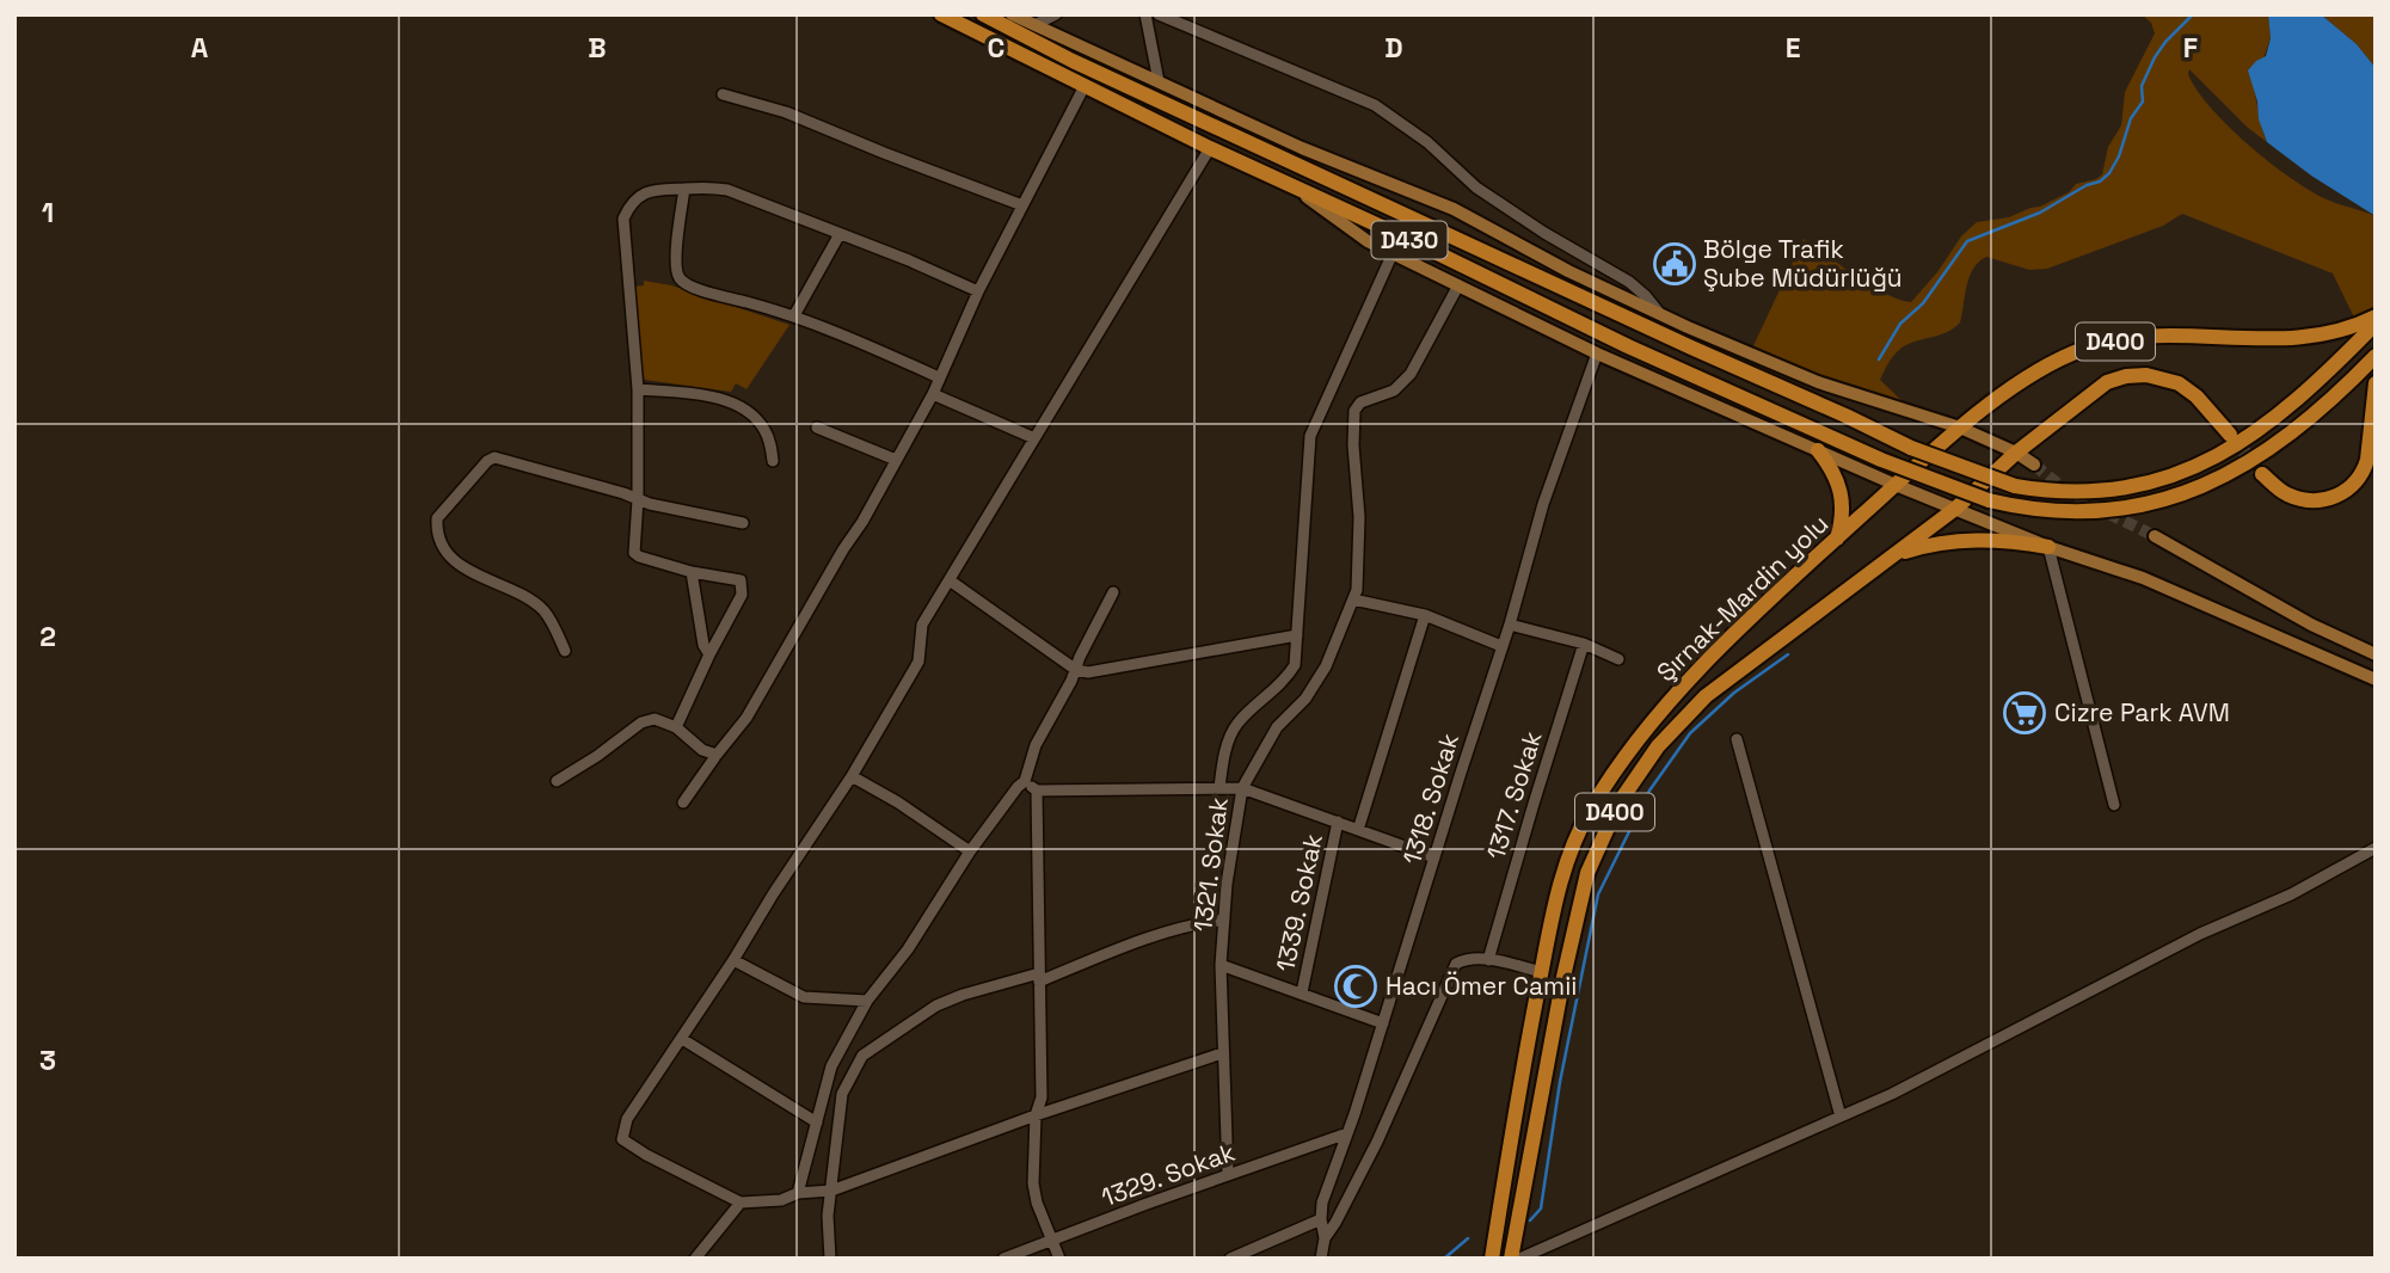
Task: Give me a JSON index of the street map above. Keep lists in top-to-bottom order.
{
  "streets": {
    "highway": ["D430", "D400", "Şırnak-Mardin yolu"],
    "street": [
      "1317. Sokak",
      "1318. Sokak",
      "1321. Sokak",
      "1339. Sokak",
      "1329. Sokak"
    ]
  },
  "crossings": [
    ["1318. Sokak", "1329. Sokak"],
    ["1321. Sokak", "1329. Sokak"]
  ],
  "places": {
    "public building": ["Bölge Trafik Şube Müdürlüğü"],
    "supermarket": ["Cizre Park AVM"],
    "mosque": ["Hacı Ömer Camii"]
  },
  "grid": {
    "columns": [
      "A",
      "B",
      "C",
      "D",
      "E",
      "F"
    ],
    "rows": ["1", "2", "3"]
  }
}
